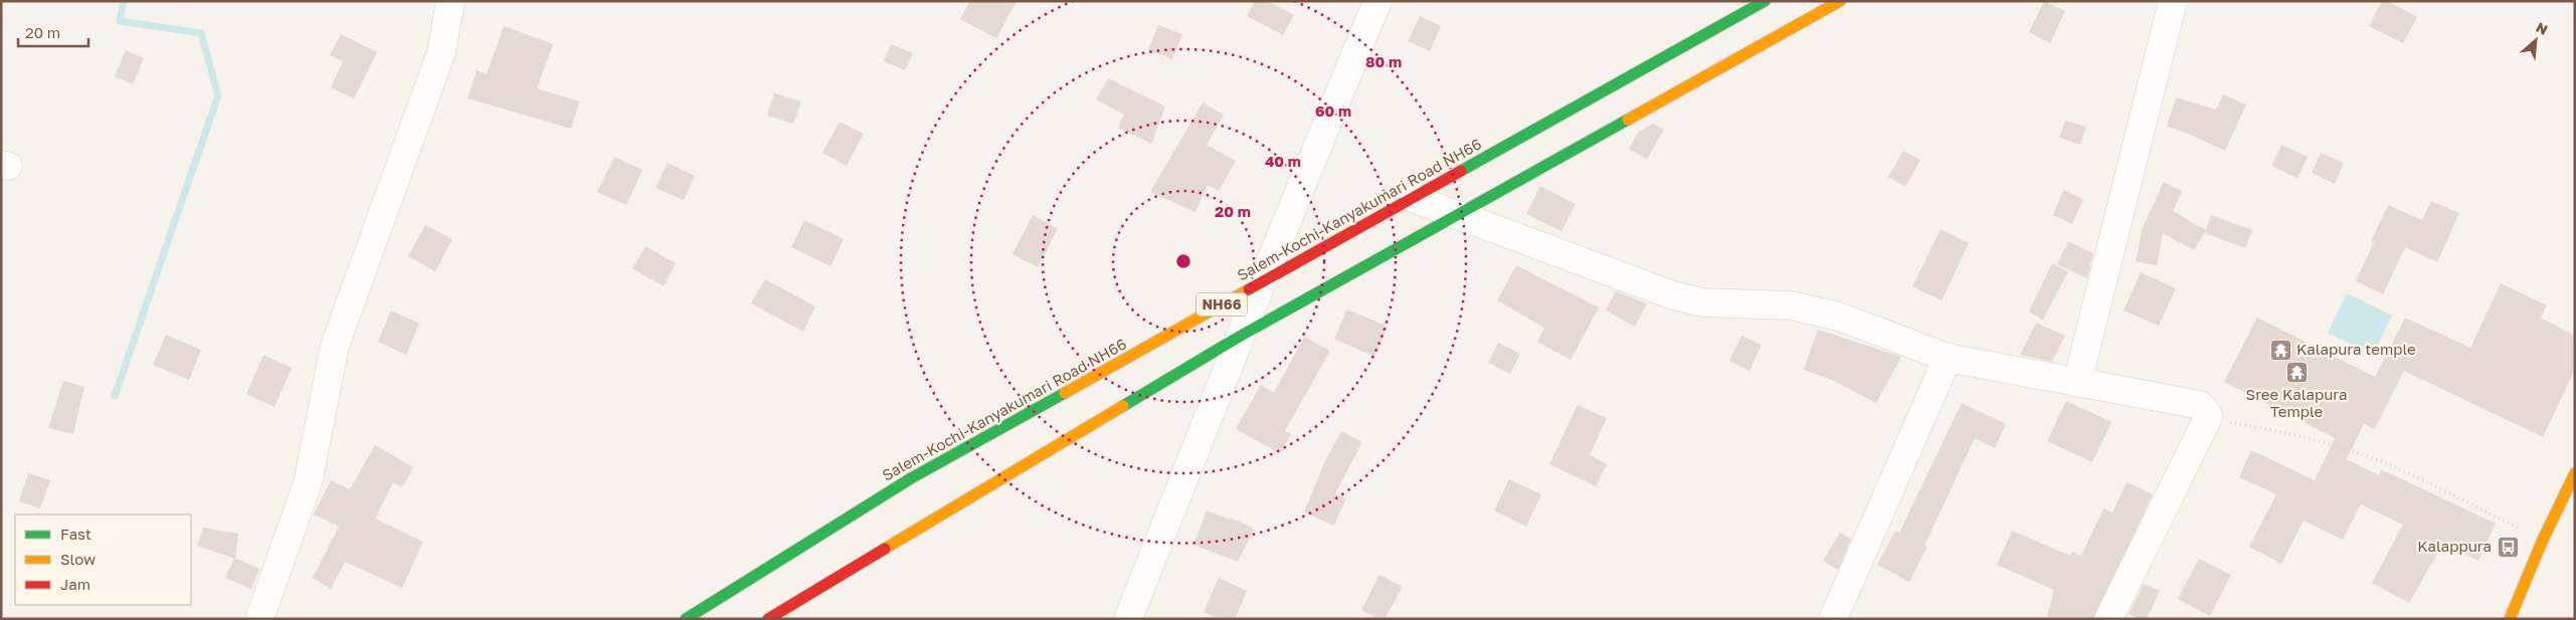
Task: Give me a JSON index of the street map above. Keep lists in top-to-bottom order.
{
  "streets": {
    "main road": ["Salem-Kochi-Kanyakumari Road NH66", "NH66"]
  },
  "places": {
    "temple": ["Kalapura temple", "Sree Kalapura Temple"],
    "bus stop": ["Kalappura"]
  },
  "legend": ["Fast", "Slow", "Jam"],
  "scale_bar": "20 m",
  "north": "top right",
  "rings": [
    "80 m",
    "60 m",
    "40 m",
    "20 m"
  ]
}
